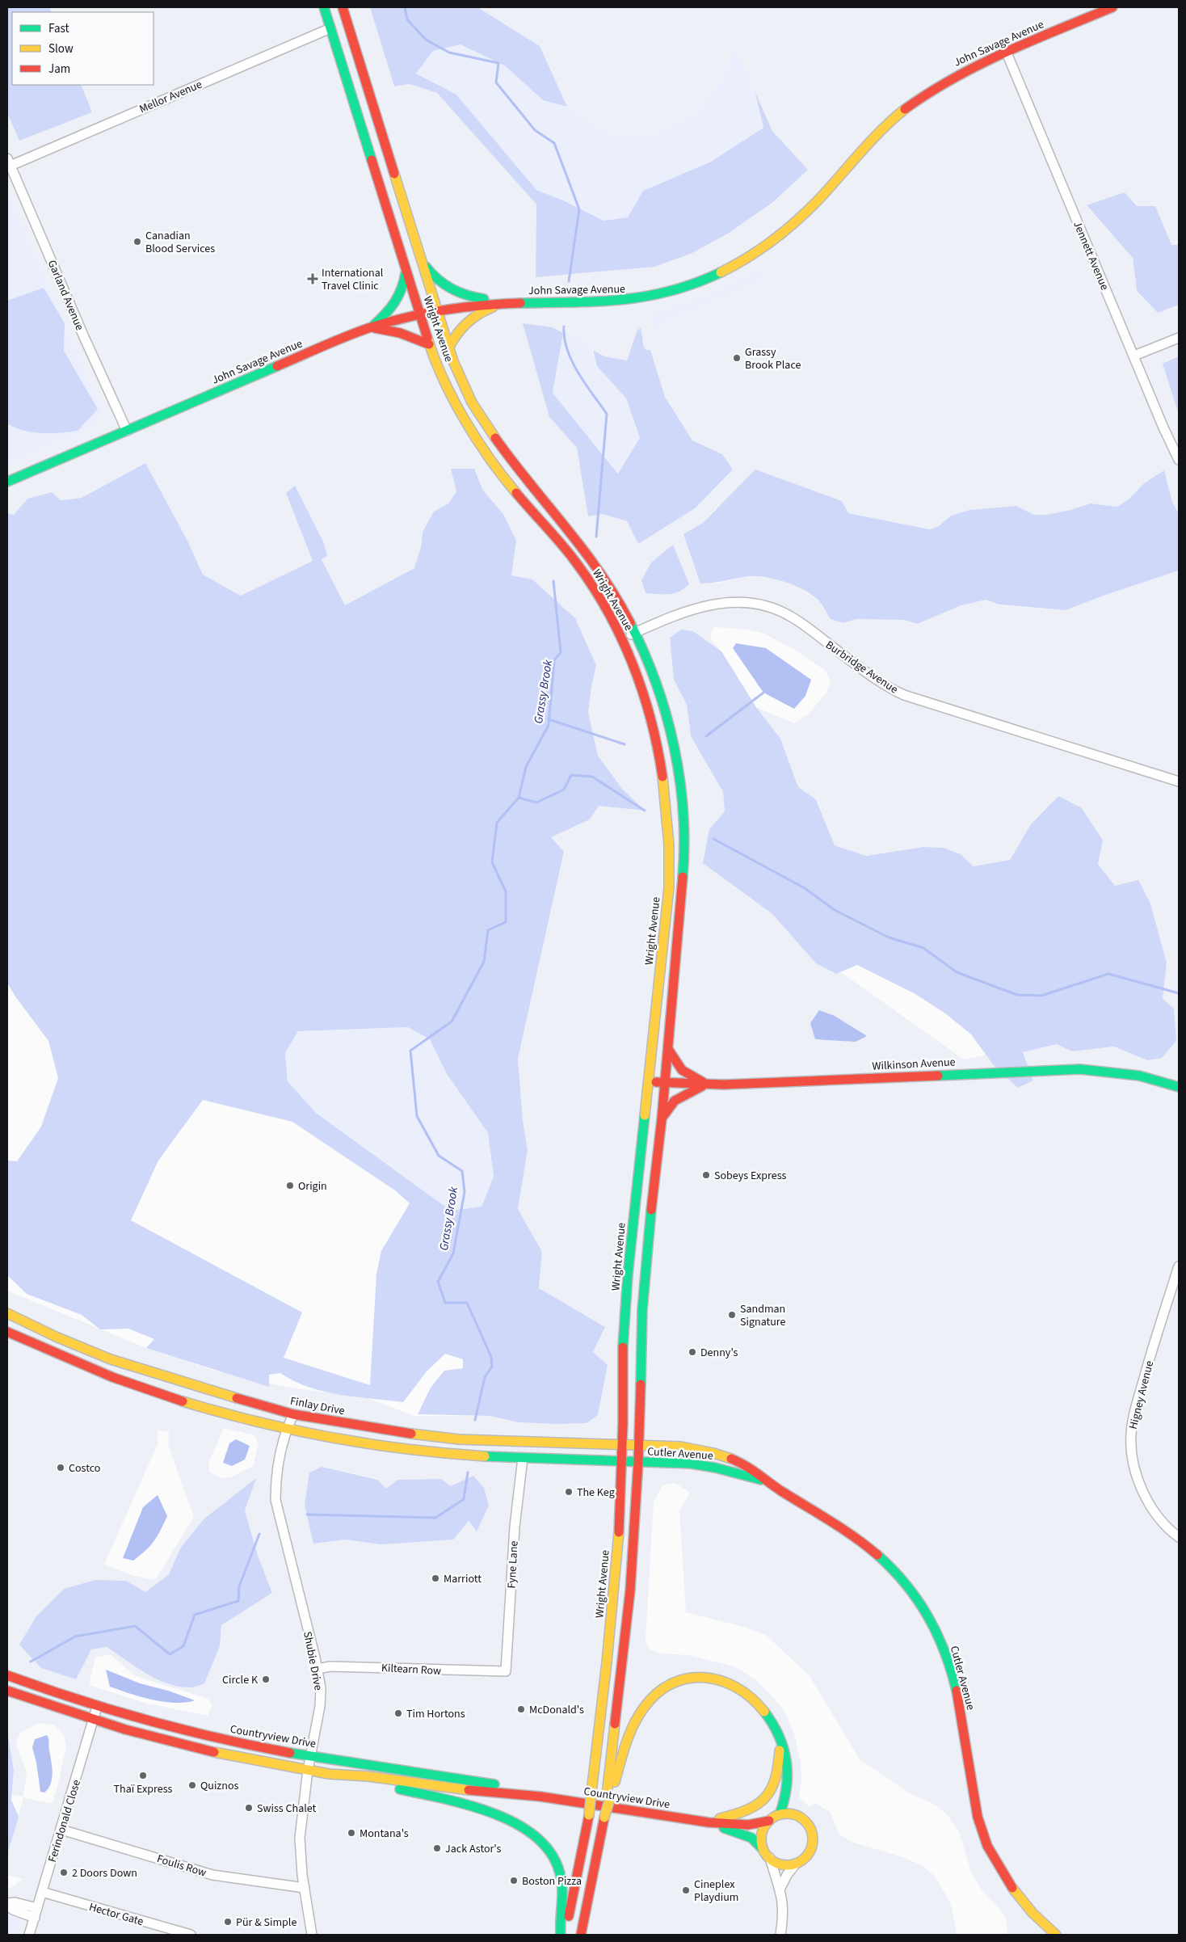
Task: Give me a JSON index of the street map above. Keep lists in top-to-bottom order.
{
  "streets": {
    "main road": [
      "John Savage Avenue",
      "Wright Avenue",
      "Wilkinson Avenue",
      "Finlay Drive",
      "Cutler Avenue",
      "Countryview Drive"
    ],
    "street": [
      "Mellor Avenue",
      "Jennett Avenue",
      "Garland Avenue",
      "Burbridge Avenue",
      "Higney Avenue",
      "Fyne Lane",
      "Shubie Drive",
      "Kiltearn Row",
      "Ferindonald Close",
      "Foulis Row",
      "Hector Gate"
    ]
  },
  "crossings": [
    ["John Savage Avenue", "Jennett Avenue"],
    ["John Savage Avenue", "Garland Avenue"],
    ["John Savage Avenue", "Wright Avenue"],
    ["Mellor Avenue", "Garland Avenue"],
    ["Mellor Avenue", "Wright Avenue"],
    ["Wright Avenue", "Burbridge Avenue"],
    ["Wright Avenue", "Wilkinson Avenue"],
    ["Wright Avenue", "Finlay Drive"],
    ["Wright Avenue", "Cutler Avenue"],
    ["Finlay Drive", "Cutler Avenue"],
    ["Finlay Drive", "Shubie Drive"],
    ["Fyne Lane", "Kiltearn Row"],
    ["Shubie Drive", "Kiltearn Row"],
    ["Shubie Drive", "Countryview Drive"],
    ["Shubie Drive", "Foulis Row"],
    ["Countryview Drive", "Ferindonald Close"],
    ["Ferindonald Close", "Foulis Row"],
    ["Ferindonald Close", "Hector Gate"]
  ],
  "water": ["Grassy Brook"],
  "places": {
    "other": [
      "Canadian Blood Services",
      "Grassy Brook Place",
      "Sobeys Express",
      "Origin",
      "Sandman Signature",
      "Denny's",
      "Costco",
      "The Keg",
      "Marriott",
      "Circle K",
      "McDonald's",
      "Tim Hortons",
      "Thaï Express",
      "Quiznos",
      "Swiss Chalet",
      "Montana's",
      "Jack Astor's",
      "2 Doors Down",
      "Boston Pizza",
      "Cineplex Playdium",
      "Pür & Simple"
    ],
    "health": ["International Travel Clinic"]
  },
  "legend": ["Fast", "Slow", "Jam"]
}
